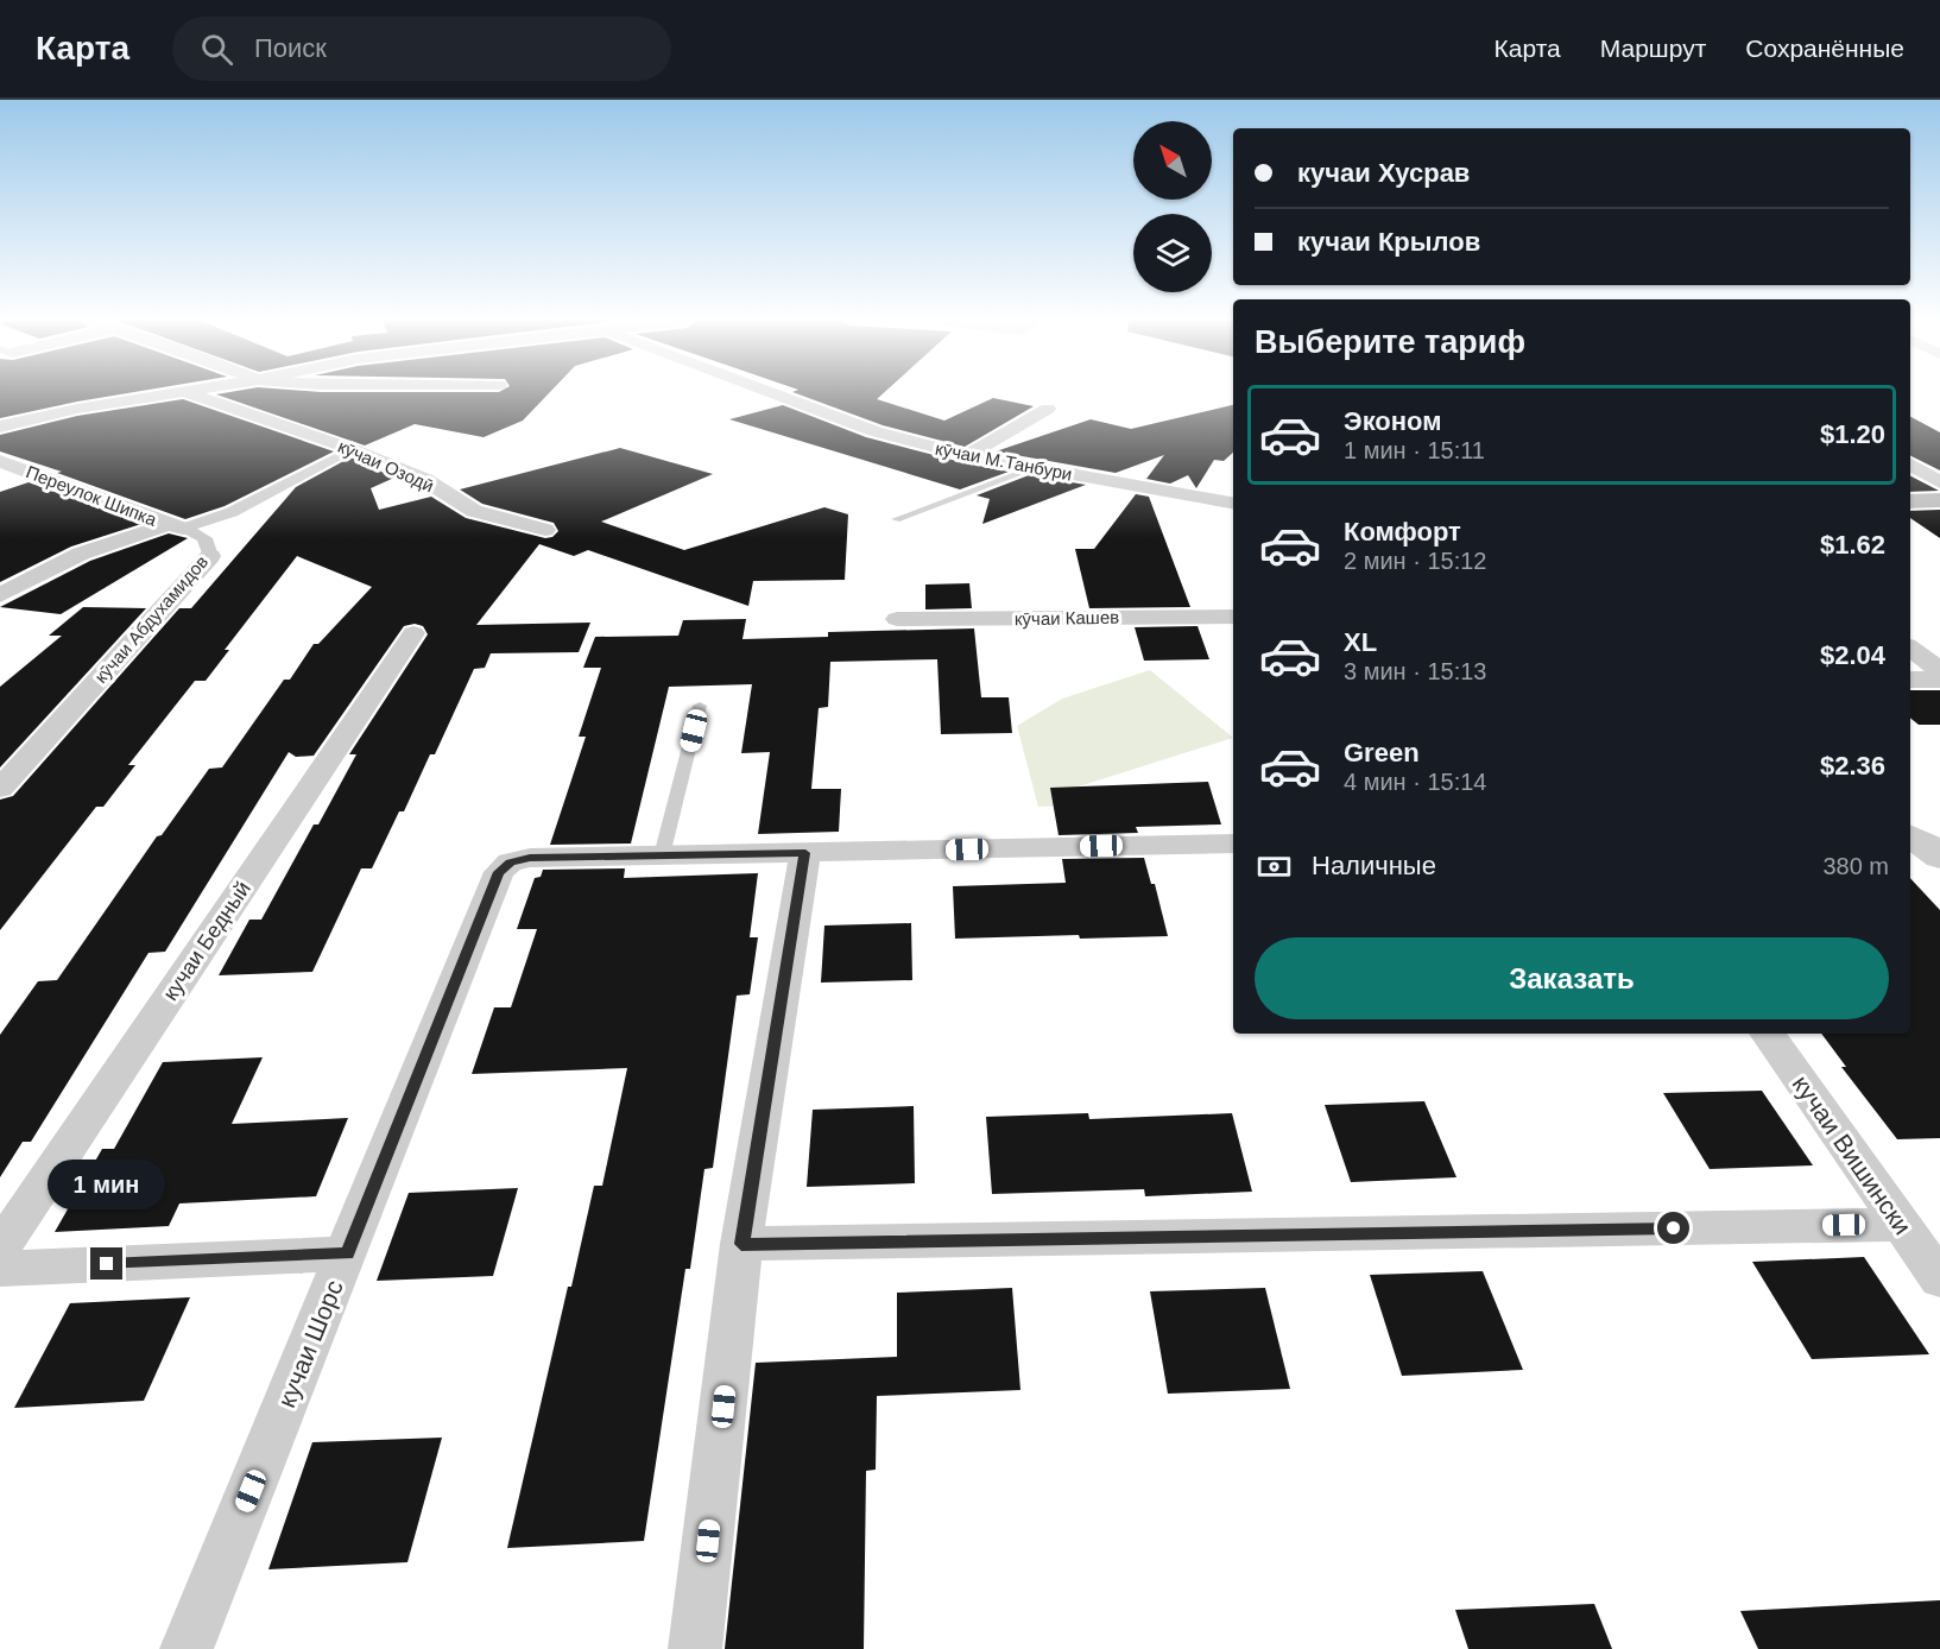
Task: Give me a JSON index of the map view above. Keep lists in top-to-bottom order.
{
  "streets": {
    "street": [
      "кӯчаи М.Танбури",
      "кӯчаи Озодӣ",
      "Переулок Шипка",
      "кӯчаи Кашев",
      "кӯчаи Абдухамидов",
      "кучаи Бедный",
      "кучаи Вишински",
      "кучаи Шорс"
    ]
  },
  "crossings": [
    ["кӯчаи Озодӣ", "кӯчаи Абдухамидов"],
    ["Переулок Шипка", "кӯчаи Абдухамидов"]
  ],
  "north": "top left",
  "page": {
    "header": "Карта",
    "search": "Поиск",
    "nav": ["Карта", "Маршрут", "Сохранённые"],
    "banner": ["кучаи Хусрав", "кучаи Крылов"],
    "heading": "Выберите тариф",
    "list": [
      {
        "name": "Эконом",
        "note": "1 мин · 15:11",
        "value": "$1.20"
      },
      {
        "name": "Комфорт",
        "note": "2 мин · 15:12",
        "value": "$1.62"
      },
      {
        "name": "XL",
        "note": "3 мин · 15:13",
        "value": "$2.04"
      },
      {
        "name": "Green",
        "note": "4 мин · 15:14",
        "value": "$2.36"
      }
    ],
    "pay": ["Наличные", "380 m"],
    "buttons": "Заказать",
    "bubble": "1 мин"
  }
}
